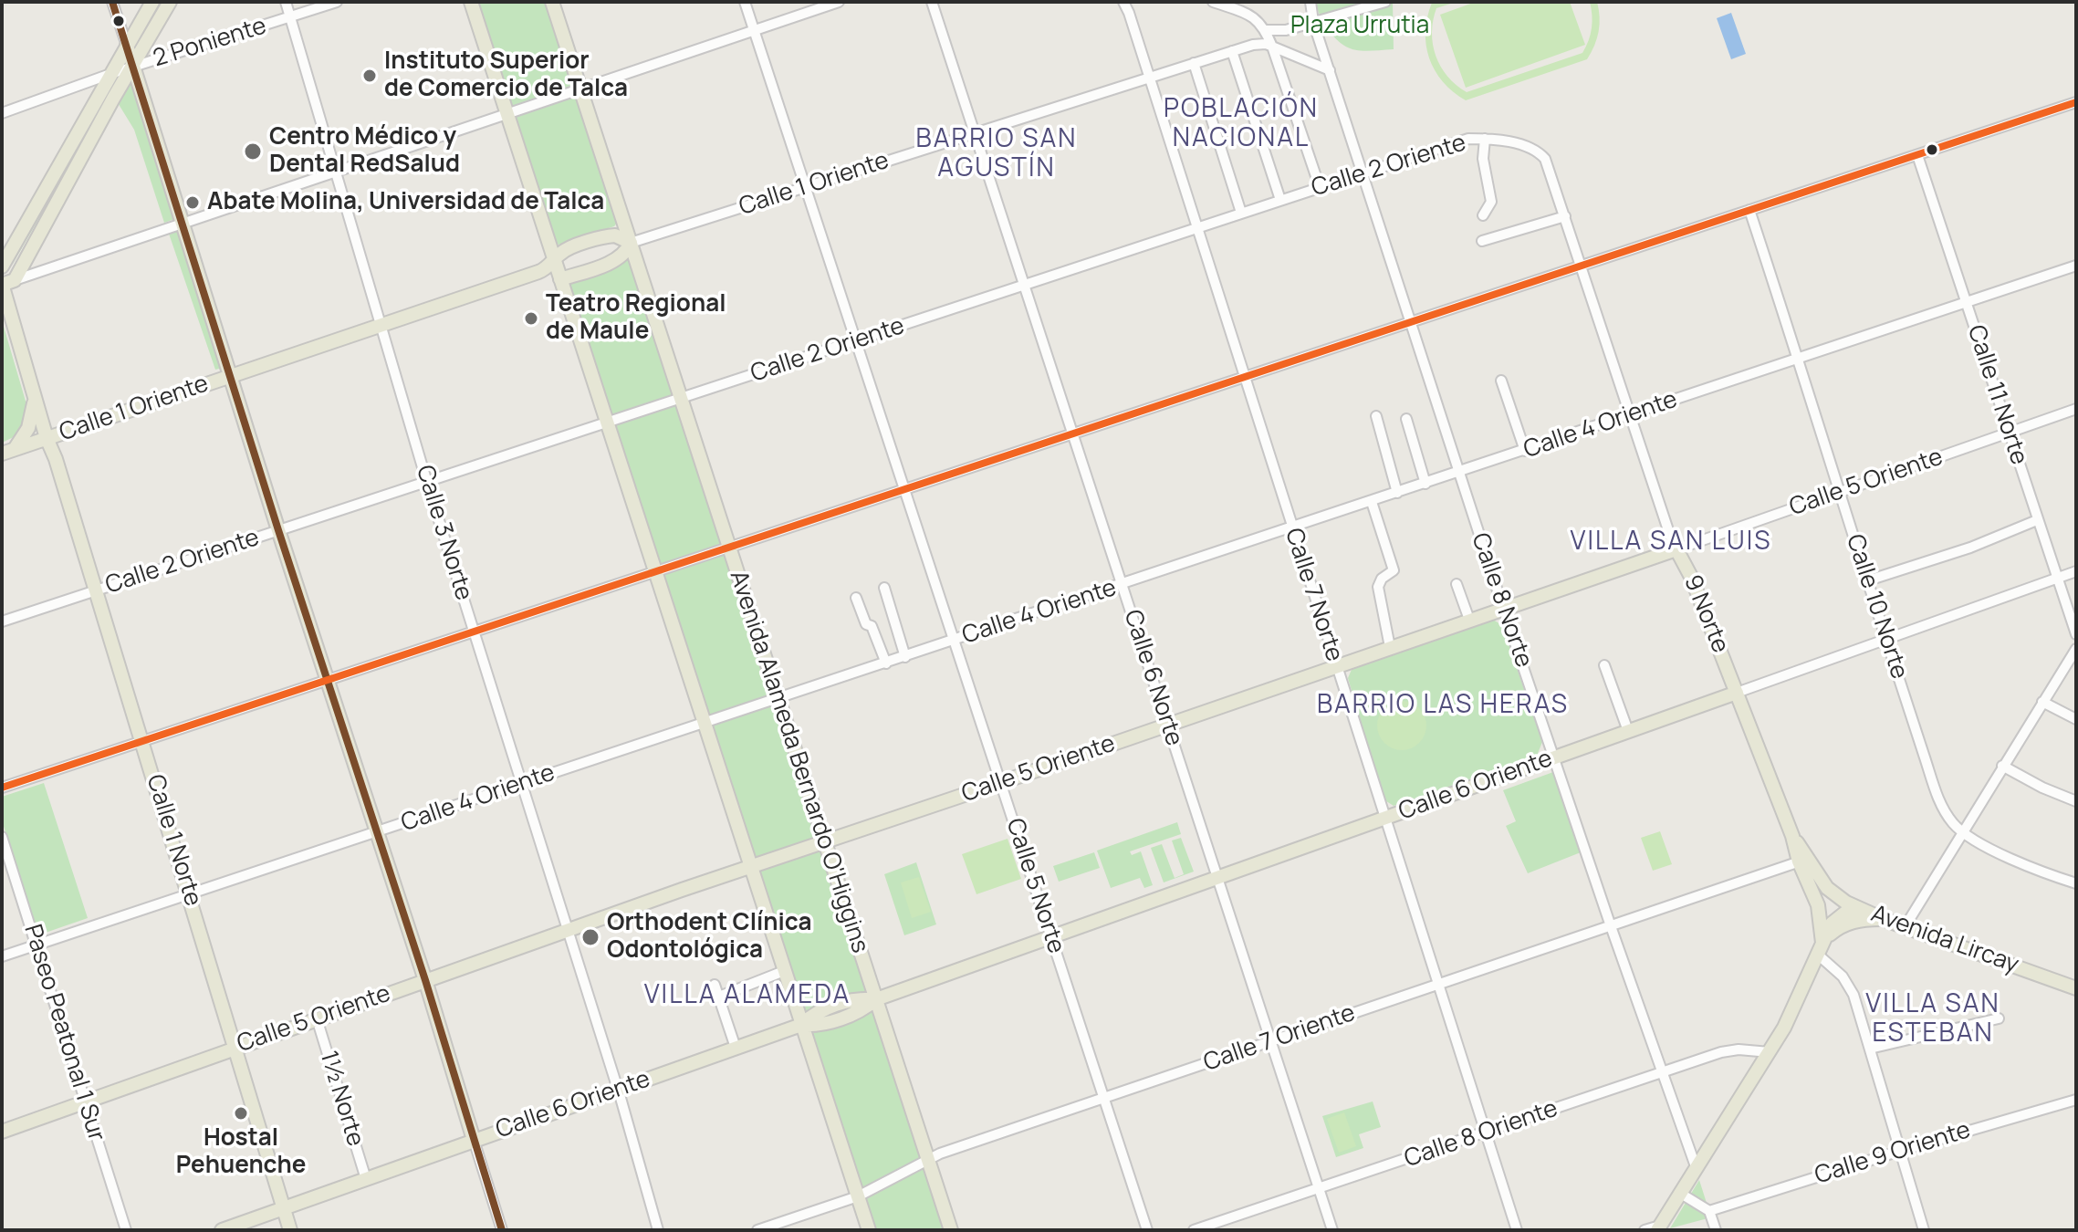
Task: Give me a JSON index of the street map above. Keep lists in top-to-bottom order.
{
  "streets": {
    "main road": [
      "Calle 1 Oriente",
      "Calle 5 Oriente",
      "9 Norte",
      "Avenida Alameda Bernardo O'Higgins",
      "Calle 6 Oriente",
      "Calle 1 Norte",
      "Avenida Lircay"
    ],
    "street": [
      "2 Poniente",
      "Calle 2 Oriente",
      "Calle 11 Norte",
      "Calle 4 Oriente",
      "Calle 3 Norte",
      "Calle 7 Norte",
      "Calle 8 Norte",
      "Calle 10 Norte",
      "Calle 6 Norte",
      "Calle 5 Norte",
      "Paseo Peatonal 1 Sur",
      "Calle 7 Oriente",
      "1½ Norte",
      "Calle 8 Oriente",
      "Calle 9 Oriente"
    ]
  },
  "crossings": [
    ["2 Poniente", "Calle 3 Norte"],
    ["Calle 2 Oriente", "Calle 3 Norte"],
    ["Calle 2 Oriente", "Calle 7 Norte"],
    ["Calle 2 Oriente", "Calle 8 Norte"],
    ["Calle 2 Oriente", "9 Norte"],
    ["Calle 2 Oriente", "Calle 6 Norte"],
    ["Calle 2 Oriente", "Avenida Alameda Bernardo O'Higgins"],
    ["Calle 2 Oriente", "Calle 1 Norte"],
    ["Calle 2 Oriente", "Calle 5 Norte"],
    ["Calle 1 Oriente", "Calle 3 Norte"],
    ["Calle 1 Oriente", "Calle 7 Norte"],
    ["Calle 1 Oriente", "Calle 8 Norte"],
    ["Calle 1 Oriente", "Calle 6 Norte"],
    ["Calle 1 Oriente", "Avenida Alameda Bernardo O'Higgins"],
    ["Calle 1 Oriente", "Calle 1 Norte"],
    ["Calle 1 Oriente", "Calle 5 Norte"],
    ["Calle 11 Norte", "Calle 4 Oriente"],
    ["Calle 11 Norte", "Calle 5 Oriente"],
    ["Calle 11 Norte", "Calle 6 Oriente"],
    ["Calle 4 Oriente", "Calle 3 Norte"],
    ["Calle 4 Oriente", "Calle 7 Norte"],
    ["Calle 4 Oriente", "Calle 8 Norte"],
    ["Calle 4 Oriente", "Calle 10 Norte"],
    ["Calle 4 Oriente", "9 Norte"],
    ["Calle 4 Oriente", "Calle 6 Norte"],
    ["Calle 4 Oriente", "Avenida Alameda Bernardo O'Higgins"],
    ["Calle 4 Oriente", "Calle 1 Norte"],
    ["Calle 4 Oriente", "Calle 5 Norte"],
    ["Calle 4 Oriente", "Paseo Peatonal 1 Sur"],
    ["Calle 5 Oriente", "Calle 3 Norte"],
    ["Calle 5 Oriente", "Calle 7 Norte"],
    ["Calle 5 Oriente", "Calle 8 Norte"],
    ["Calle 5 Oriente", "Calle 10 Norte"],
    ["Calle 5 Oriente", "9 Norte"],
    ["Calle 5 Oriente", "Calle 6 Norte"],
    ["Calle 5 Oriente", "Avenida Alameda Bernardo O'Higgins"],
    ["Calle 5 Oriente", "Calle 1 Norte"],
    ["Calle 5 Oriente", "Calle 5 Norte"],
    ["Calle 5 Oriente", "Paseo Peatonal 1 Sur"],
    ["Calle 5 Oriente", "1½ Norte"],
    ["Calle 3 Norte", "Calle 6 Oriente"],
    ["Calle 7 Norte", "Calle 6 Oriente"],
    ["Calle 7 Norte", "Calle 7 Oriente"],
    ["Calle 7 Norte", "Calle 8 Oriente"],
    ["Calle 8 Norte", "Calle 6 Oriente"],
    ["Calle 8 Norte", "Calle 7 Oriente"],
    ["Calle 8 Norte", "Calle 8 Oriente"],
    ["Calle 10 Norte", "Calle 6 Oriente"],
    ["9 Norte", "Calle 6 Oriente"],
    ["9 Norte", "Avenida Lircay"],
    ["9 Norte", "Calle 7 Oriente"],
    ["Calle 6 Norte", "Calle 6 Oriente"],
    ["Calle 6 Norte", "Calle 7 Oriente"],
    ["Calle 6 Norte", "Calle 8 Oriente"],
    ["Avenida Alameda Bernardo O'Higgins", "Calle 6 Oriente"],
    ["Avenida Alameda Bernardo O'Higgins", "Calle 7 Oriente"],
    ["Calle 6 Oriente", "Calle 1 Norte"],
    ["Calle 6 Oriente", "Calle 5 Norte"],
    ["Calle 6 Oriente", "1½ Norte"],
    ["Calle 5 Norte", "Calle 7 Oriente"]
  ],
  "districts": [
    "POBLACIÓN NACIONAL",
    "BARRIO SAN AGUSTÍN",
    "VILLA SAN LUIS",
    "BARRIO LAS HERAS",
    "VILLA ALAMEDA",
    "VILLA SAN ESTEBAN"
  ],
  "parks": ["Plaza Urrutia"],
  "places": [
    "Instituto Superior de Comercio de Talca",
    "Centro Médico y Dental RedSalud",
    "Abate Molina, Universidad de Talca",
    "Teatro Regional de Maule",
    "Orthodent Clínica Odontológica",
    "Hostal Pehuenche"
  ]
}
